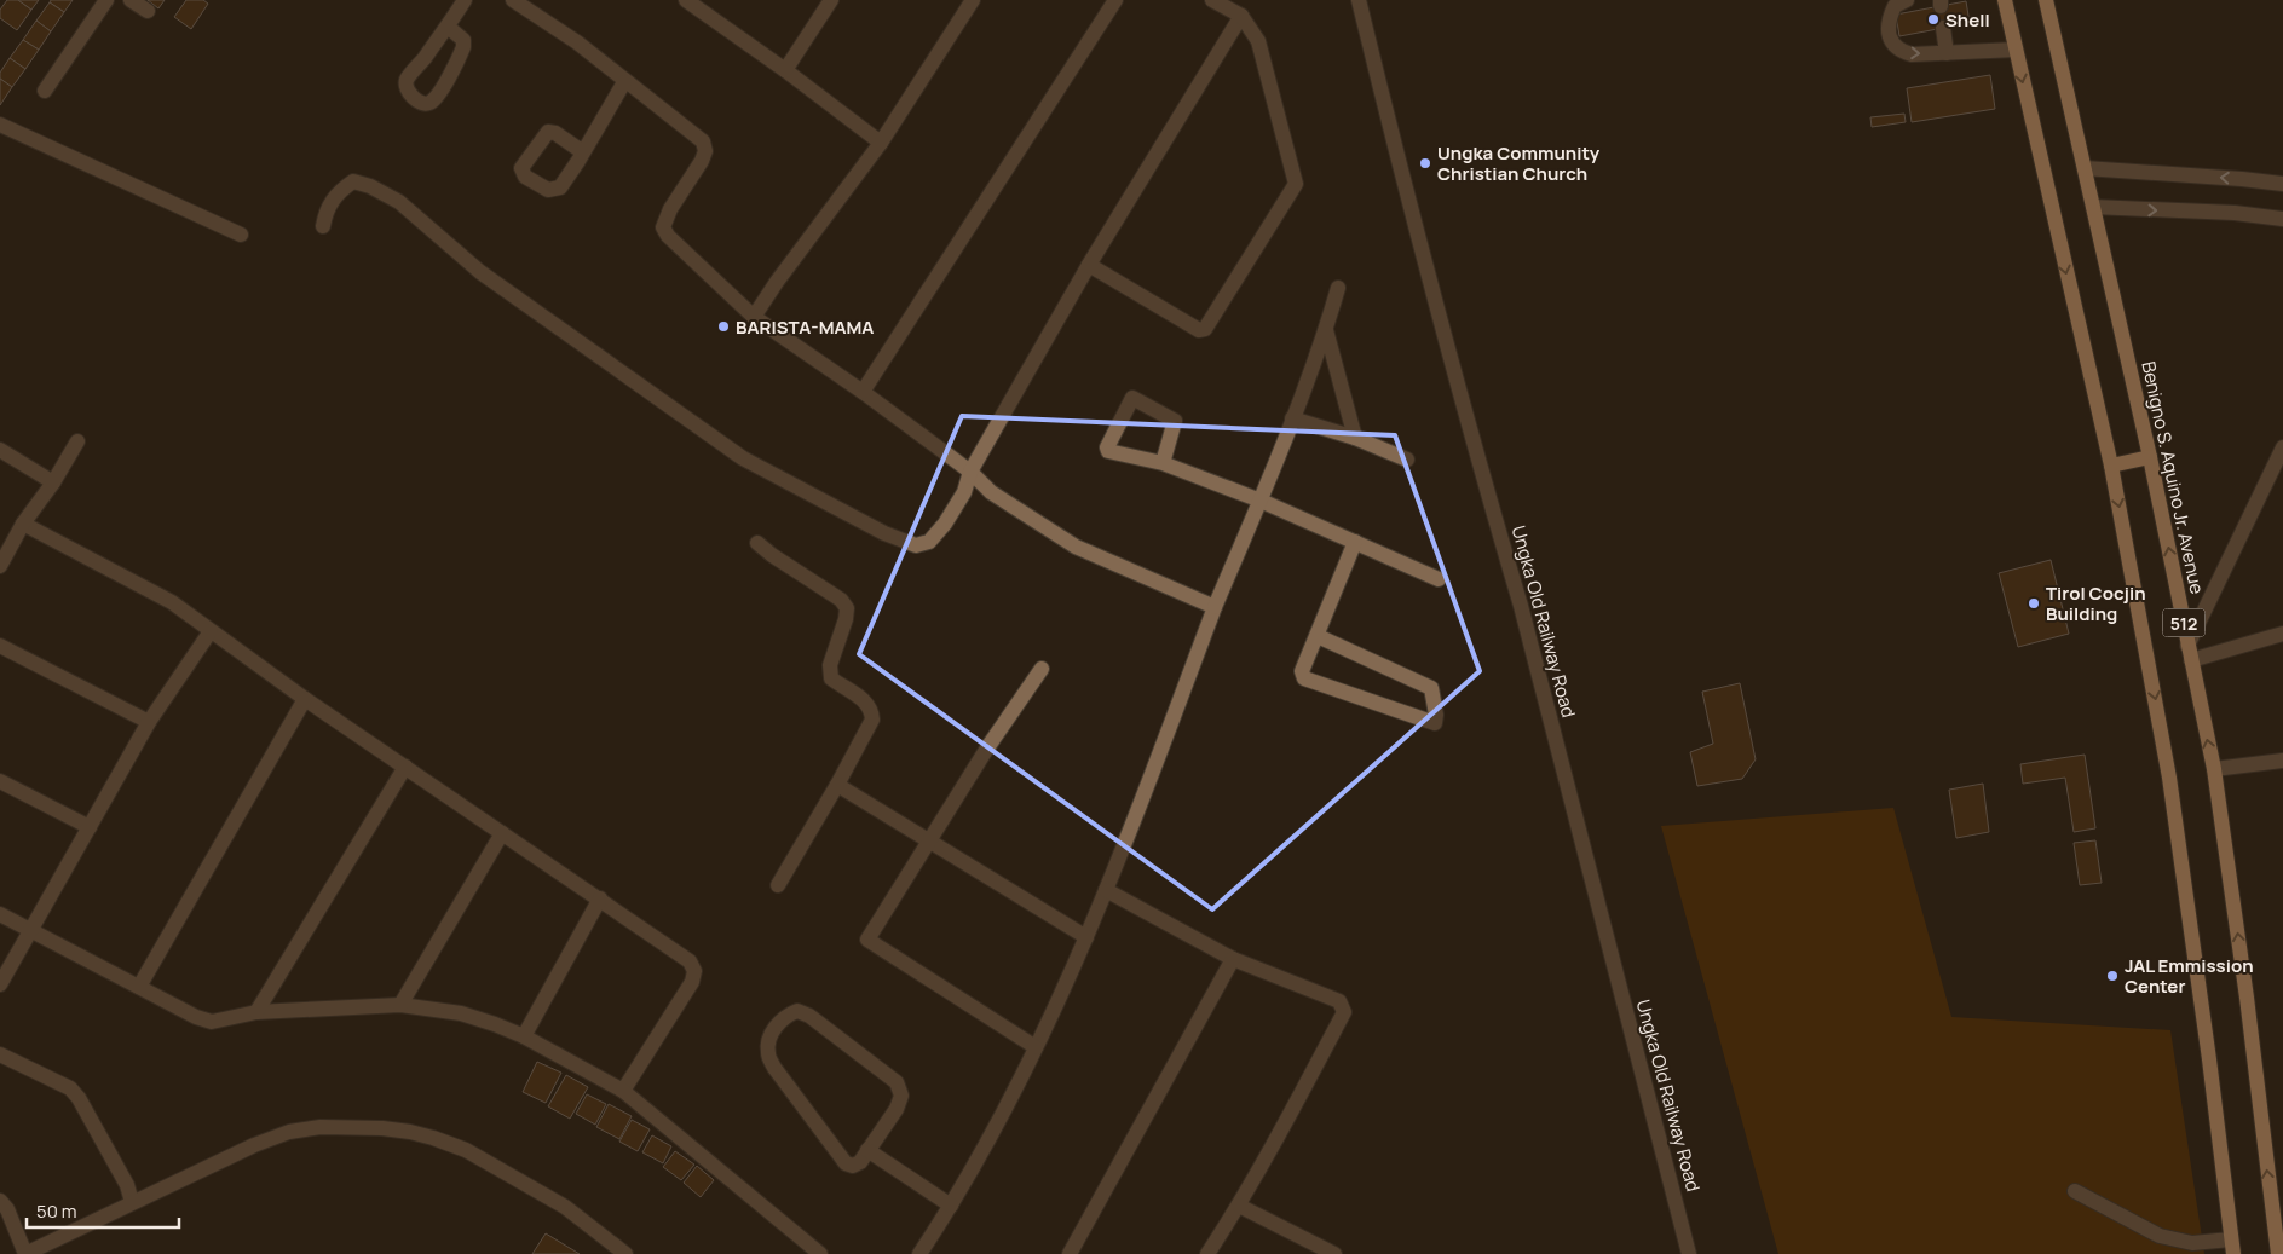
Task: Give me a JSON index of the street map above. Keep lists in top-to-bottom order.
{
  "streets": {
    "main road": ["Benigno S. Aquino Jr. Avenue", "512"],
    "street": ["Ungka Old Railway Road"]
  },
  "places": [
    "Shell",
    "Ungka Community Christian Church",
    "BARISTA-MAMA",
    "Tirol Cocjin Building",
    "JAL Emmission Center"
  ],
  "scale_bar": "50 m"
}
